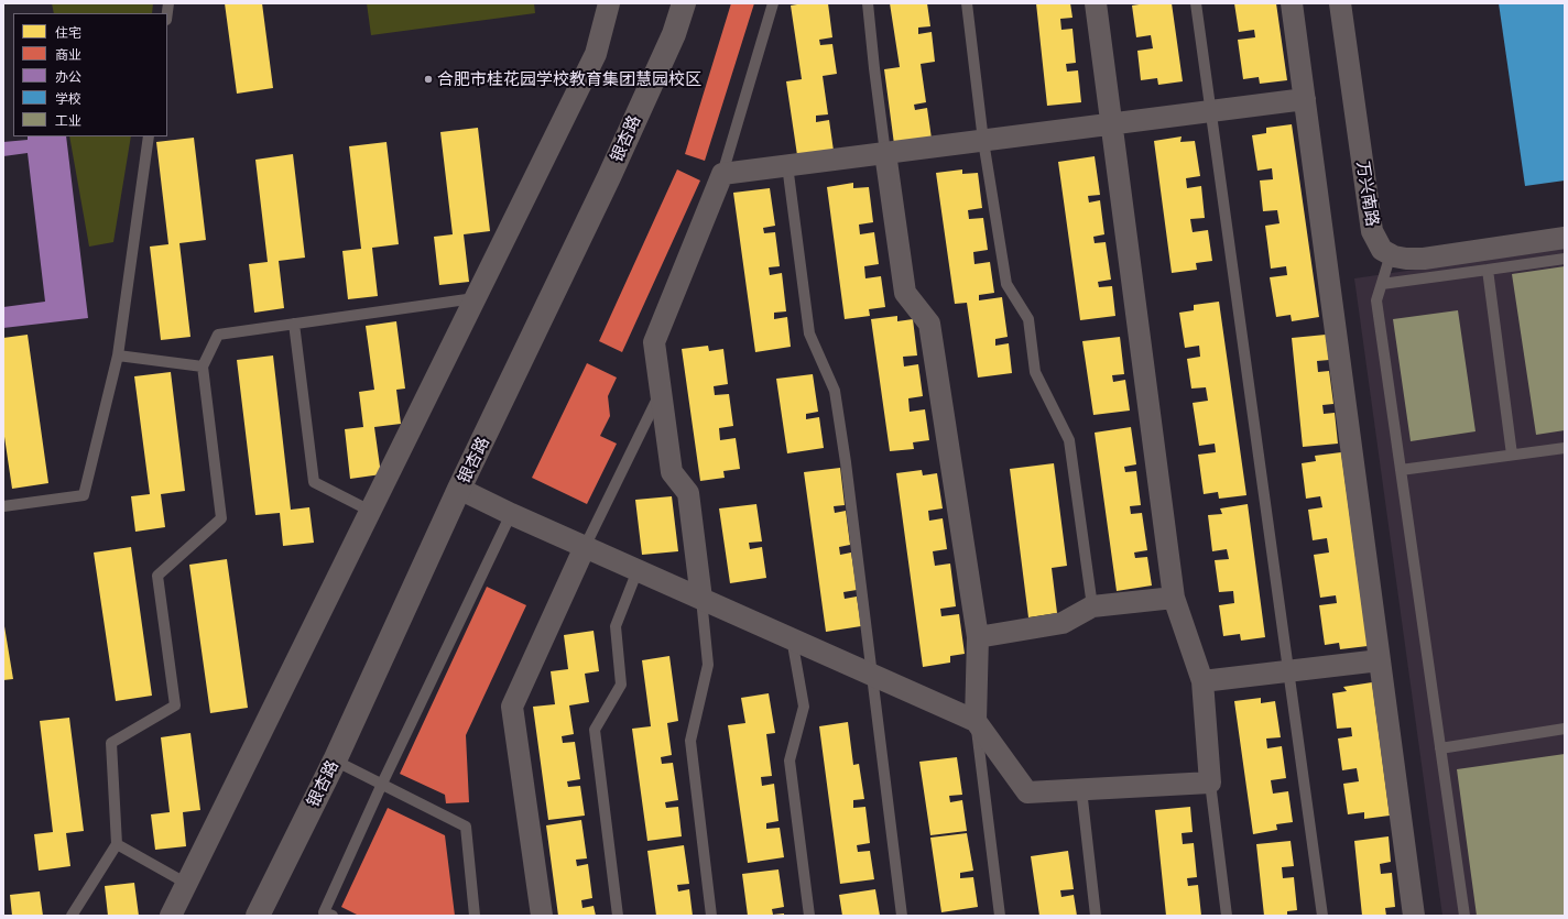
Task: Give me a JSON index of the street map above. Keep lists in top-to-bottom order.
{
  "streets": {
    "street": ["银杏路", "万兴南路"]
  },
  "places": ["合肥市桂花园学校教育集团慧园校区"],
  "legend": [
    "住宅",
    "商业",
    "办公",
    "学校",
    "工业"
  ]
}
